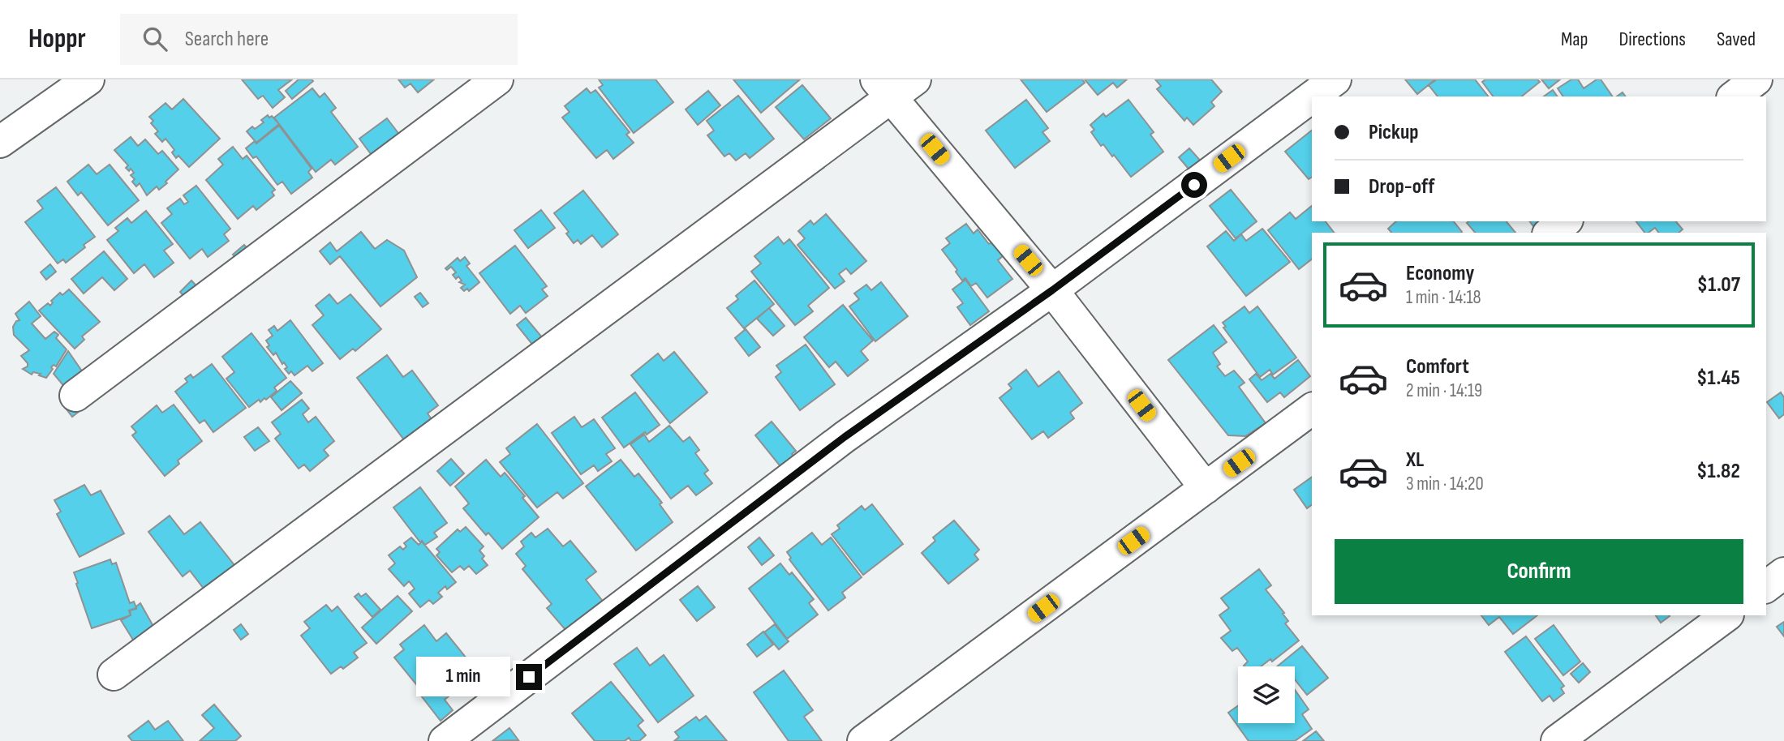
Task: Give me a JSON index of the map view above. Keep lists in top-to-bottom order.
{
  "page": {
    "header": "Hoppr",
    "search": "Search here",
    "nav": ["Map", "Directions", "Saved"],
    "banner": ["Pickup", "Drop-off"],
    "list": [
      {
        "name": "Economy",
        "note": "1 min · 14:18",
        "value": "$1.07"
      },
      {
        "name": "Comfort",
        "note": "2 min · 14:19",
        "value": "$1.45"
      },
      {
        "name": "XL",
        "note": "3 min · 14:20",
        "value": "$1.82"
      }
    ],
    "buttons": "Confirm",
    "bubble": "1 min"
  }
}
